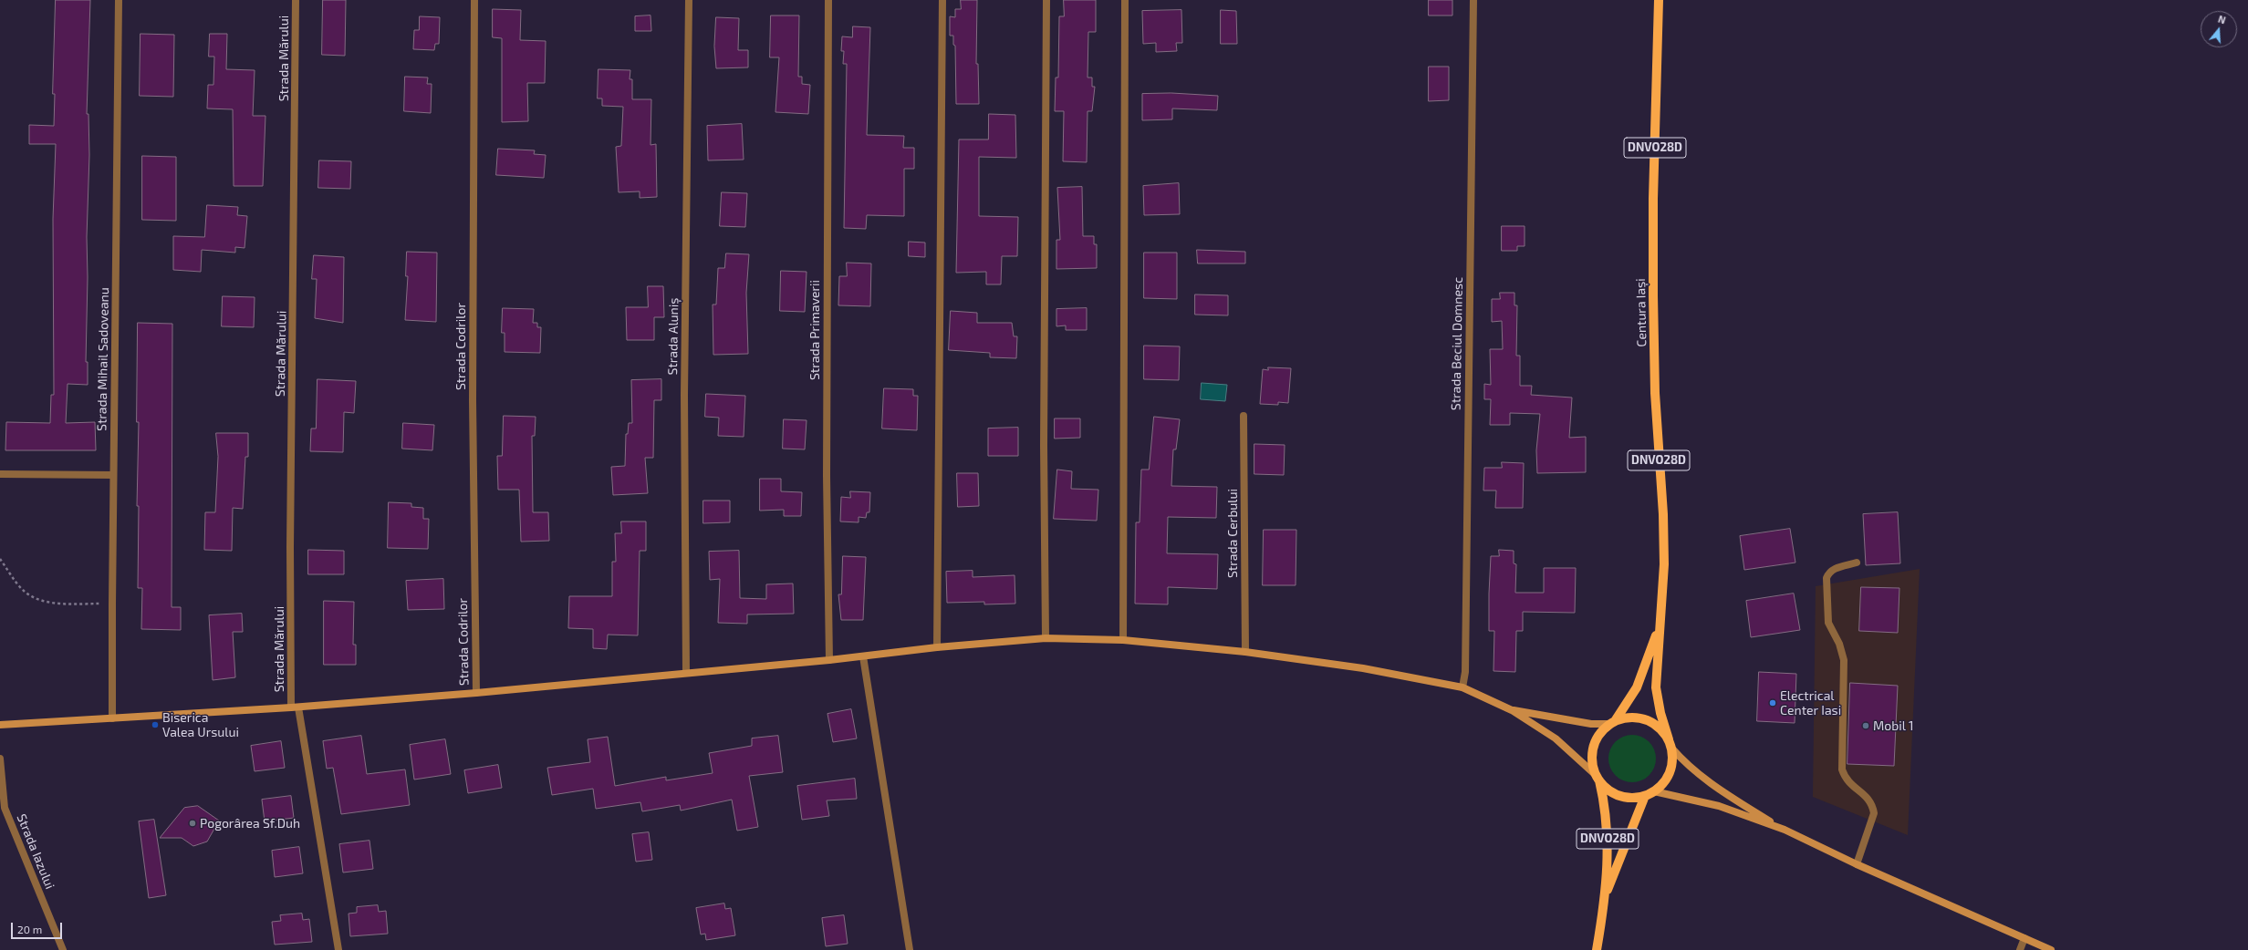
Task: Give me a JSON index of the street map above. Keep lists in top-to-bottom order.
{
  "streets": {
    "main road": ["DNVO28D", "Centura Iași"],
    "street": [
      "Strada Mărului",
      "Strada Primaverii",
      "Strada Aluniș",
      "Strada Beciul Domnesc",
      "Strada Codrilor",
      "Strada Mihail Sadoveanu",
      "Strada Cerbului",
      "Strada Iazului"
    ]
  },
  "crossings": [
    ["DNVO28D", "Centura Iași"]
  ],
  "places": [
    "Electrical Center Iasi",
    "Biserica Valea Ursului",
    "Mobil 1",
    "Pogorârea Sf.Duh"
  ],
  "scale_bar": "20 m",
  "north": "top"
}
